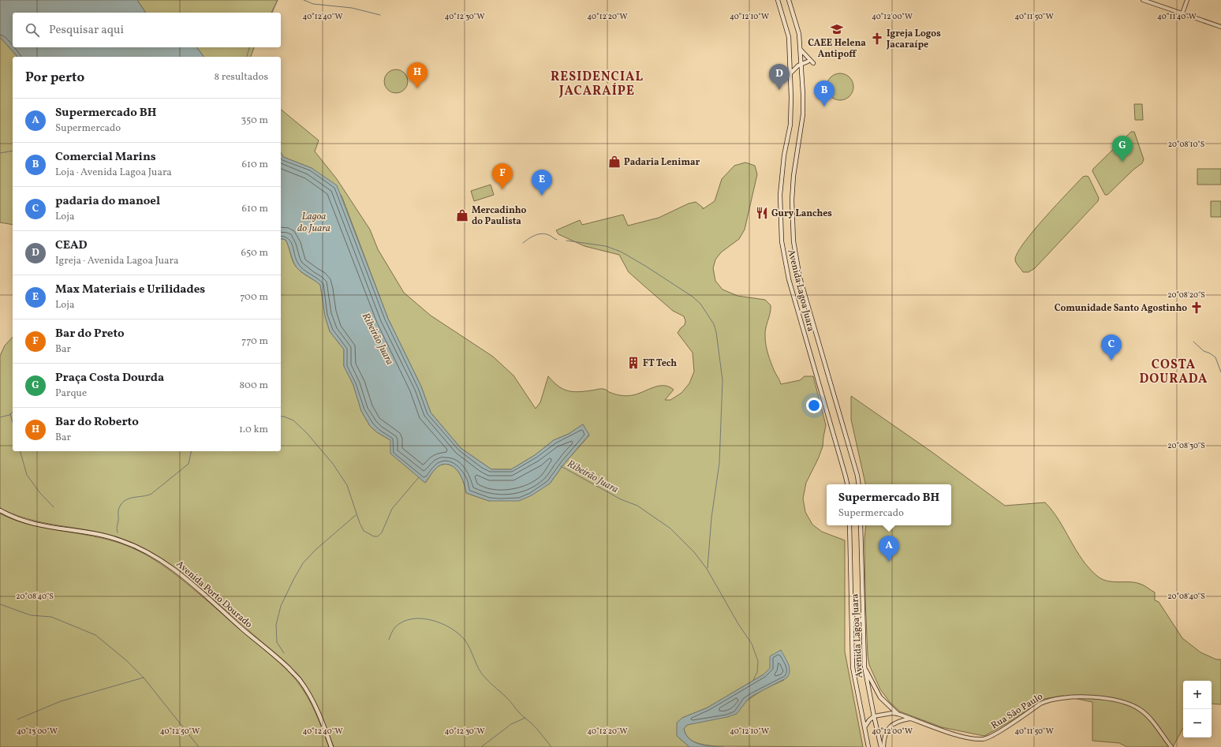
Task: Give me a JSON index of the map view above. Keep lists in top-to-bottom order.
{
  "streets": {
    "main road": ["Avenida Lagoa Juara", "Avenida Porto Dourado"],
    "street": ["Rua São Paulo"]
  },
  "crossings": [
    ["Avenida Lagoa Juara", "Rua São Paulo"]
  ],
  "districts": ["RESIDENCIAL JACARAÍPE", "COSTA DOURADA"],
  "water": ["Lagoa do Juara", "Ribeirão Juara"],
  "places": {
    "school or university": ["CAEE Helena Antipoff"],
    "church": ["Igreja Logos Jacaraípe", "Comunidade Santo Agostinho"],
    "shop": ["Padaria Lenimar", "Mercadinho do Paulista"],
    "restaurant": ["Gury Lanches"],
    "building": ["FT Tech"]
  },
  "page": {
    "search": "Pesquisar aqui",
    "heading": ["Por perto", "8 resultados"],
    "pins": [
      "H",
      "D",
      "B",
      "G",
      "F",
      "E",
      "C",
      "A"
    ],
    "list": [
      {
        "mark": "A",
        "name": "Supermercado BH",
        "note": "Supermercado",
        "value": "350 m"
      },
      {
        "mark": "B",
        "name": "Comercial Marins",
        "note": "Loja · Avenida Lagoa Juara",
        "value": "610 m"
      },
      {
        "mark": "C",
        "name": "padaria do manoel",
        "note": "Loja",
        "value": "610 m"
      },
      {
        "mark": "D",
        "name": "CEAD",
        "note": "Igreja · Avenida Lagoa Juara",
        "value": "650 m"
      },
      {
        "mark": "E",
        "name": "Max Materiais e Urilidades",
        "note": "Loja",
        "value": "700 m"
      },
      {
        "mark": "F",
        "name": "Bar do Preto",
        "note": "Bar",
        "value": "770 m"
      },
      {
        "mark": "G",
        "name": "Praça Costa Dourda",
        "note": "Parque",
        "value": "800 m"
      },
      {
        "mark": "H",
        "name": "Bar do Roberto",
        "note": "Bar",
        "value": "1.0 km"
      }
    ],
    "popup": ["Supermercado BH", "Supermercado"],
    "map_buttons": ["+", "−"]
  },
  "coordinates": [
    "40°12'40\"W",
    "40°12'30\"W",
    "40°12'20\"W",
    "40°12'10\"W",
    "40°12'00\"W",
    "40°11'50\"W",
    "40°11'40\"W",
    "20°08'10\"S",
    "20°08'20\"S",
    "20°08'30\"S",
    "20°08'40\"S",
    "40°13'00\"W",
    "40°12'50\"W"
  ]
}
